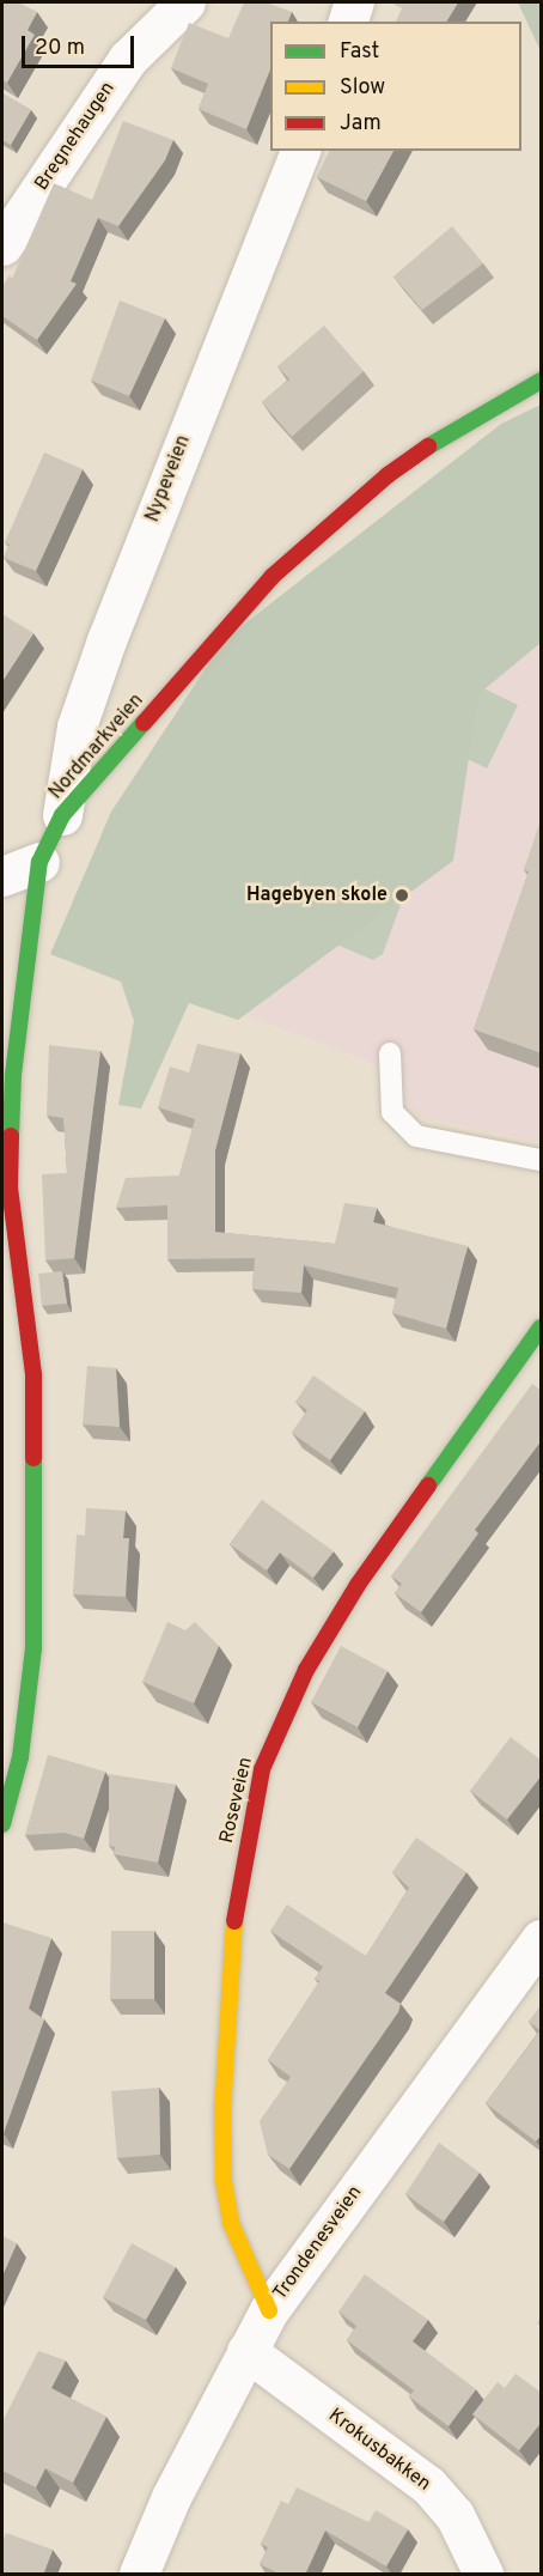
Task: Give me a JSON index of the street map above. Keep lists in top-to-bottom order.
{
  "streets": {
    "street": [
      "Bregnehaugen",
      "Nypeveien",
      "Nordmarkveien",
      "Roseveien",
      "Trondenesveien",
      "Krokusbakken"
    ]
  },
  "crossings": [
    ["Nypeveien", "Nordmarkveien"],
    ["Roseveien", "Trondenesveien"],
    ["Trondenesveien", "Krokusbakken"]
  ],
  "places": ["Hagebyen skole"],
  "legend": ["Fast", "Slow", "Jam"],
  "scale_bar": "20 m"
}
